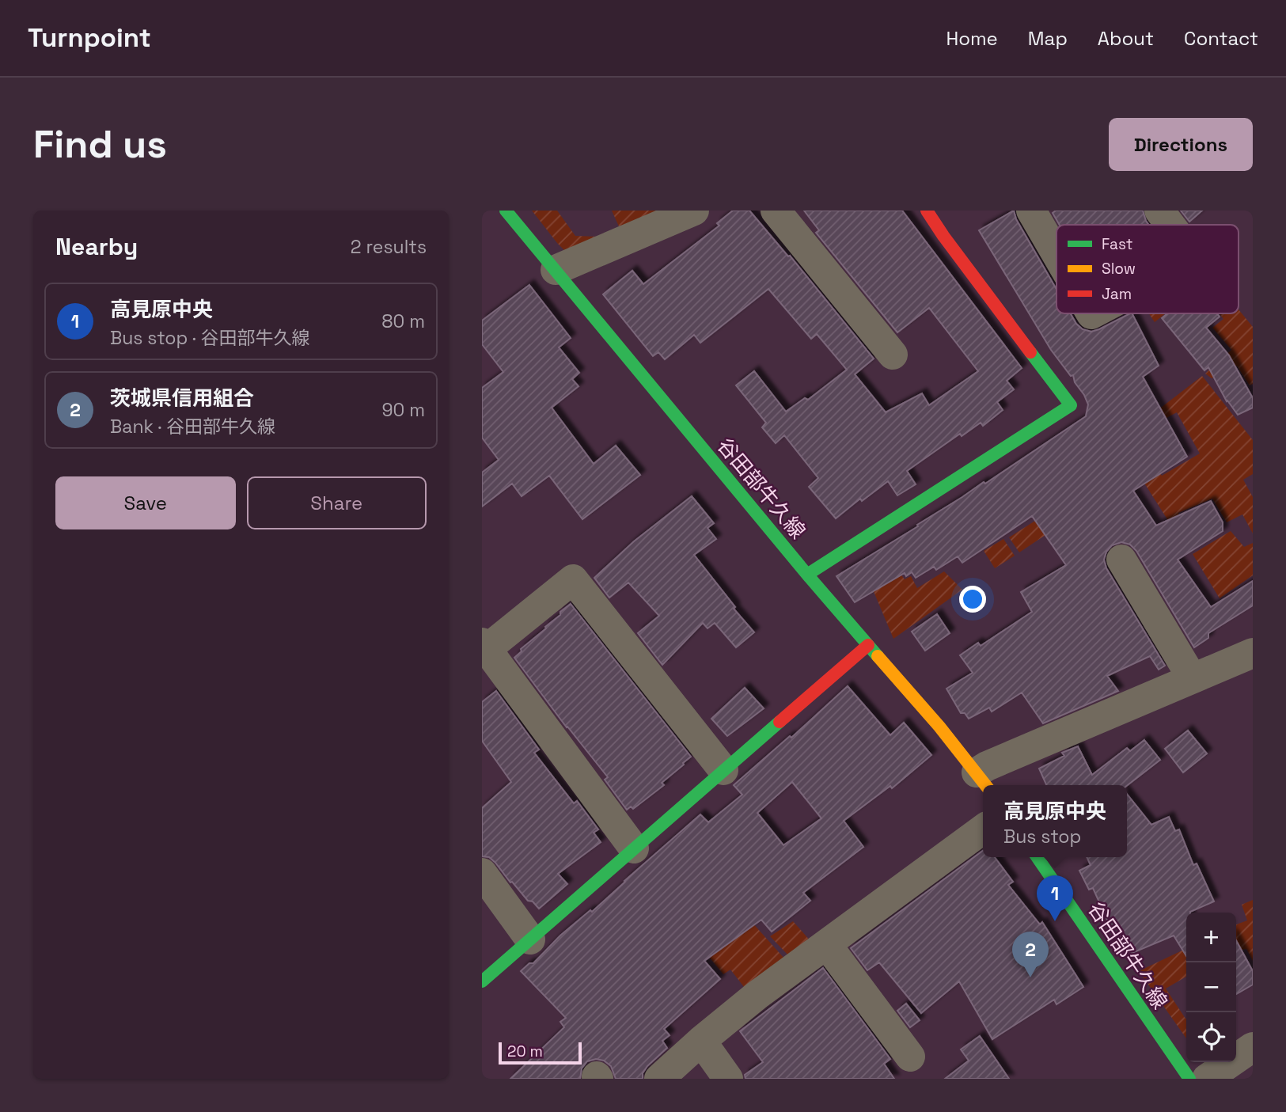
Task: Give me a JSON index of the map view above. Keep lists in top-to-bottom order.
{
  "streets": {
    "street": ["谷田部牛久線"]
  },
  "legend": ["Fast", "Slow", "Jam"],
  "scale_bar": "20 m",
  "page": {
    "header": "Turnpoint",
    "nav": [
      "Home",
      "Map",
      "About",
      "Contact"
    ],
    "buttons": [
      "Directions",
      ["Save", "Share"]
    ],
    "title": "Find us",
    "heading": ["Nearby", "2 results"],
    "list": [
      {
        "mark": "1",
        "name": "高見原中央",
        "note": "Bus stop · 谷田部牛久線",
        "value": "80 m"
      },
      {
        "mark": "2",
        "name": "茨城県信用組合",
        "note": "Bank · 谷田部牛久線",
        "value": "90 m"
      }
    ],
    "popup": ["高見原中央", "Bus stop"],
    "pins": ["1", "2"],
    "map_buttons": ["+", "−"],
    "scale": "20 m"
  }
}
